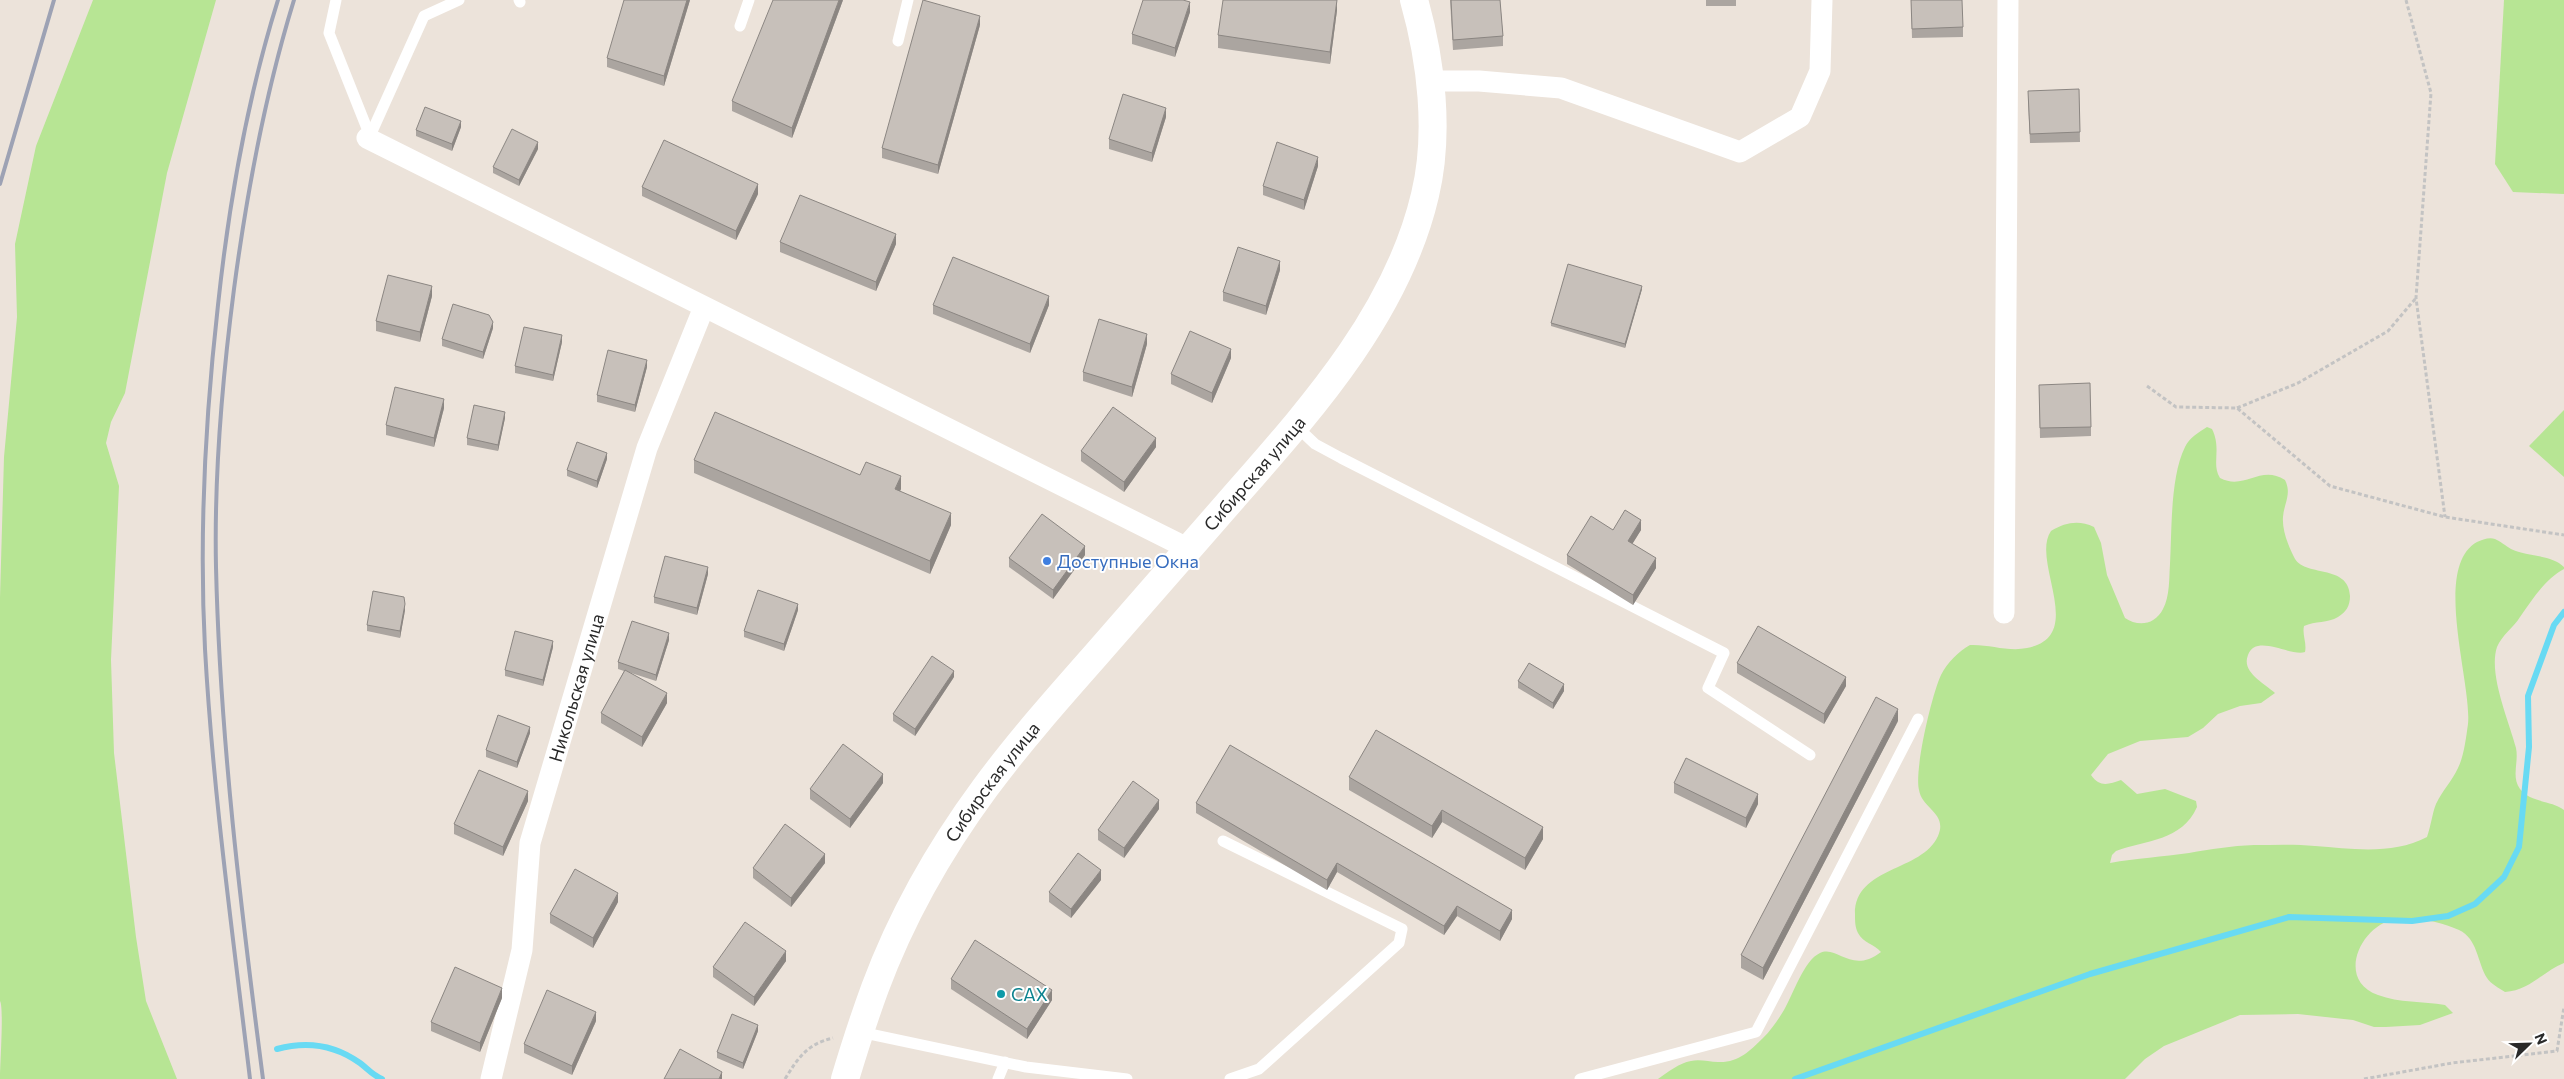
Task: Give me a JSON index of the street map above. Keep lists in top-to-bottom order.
{
  "streets": {
    "street": ["Сибирская улица", "Никольская улица"]
  },
  "places": ["Доступные Окна", "САХ"],
  "north": "top right"
}
